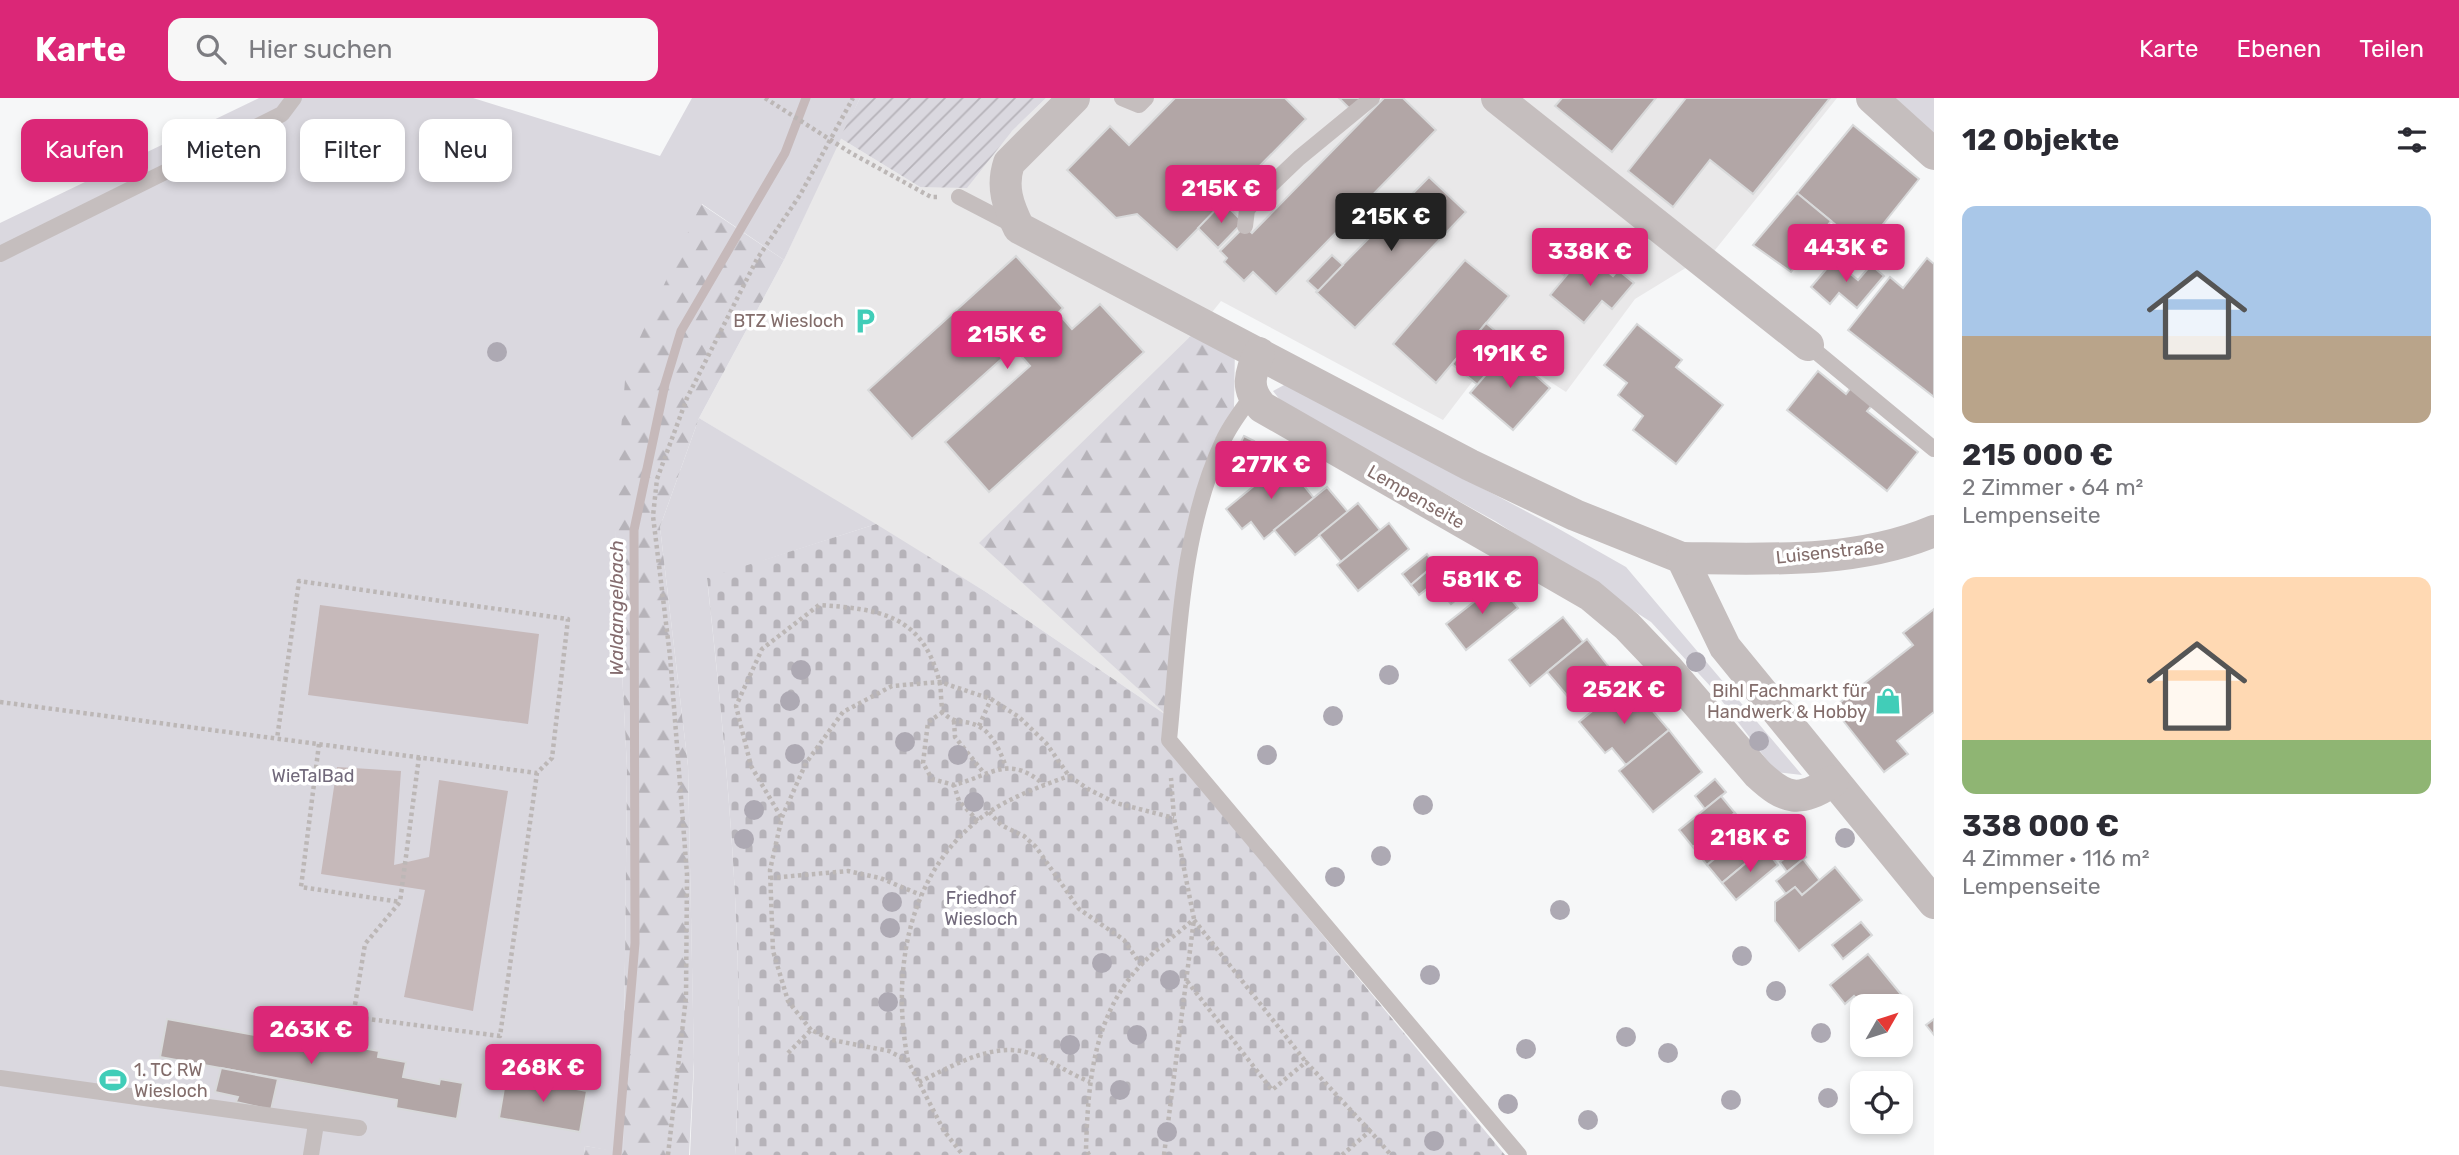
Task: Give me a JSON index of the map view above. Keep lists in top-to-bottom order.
{
  "streets": {
    "street": ["Lempenseite", "Luisenstraße"]
  },
  "water": ["Waldangelbach"],
  "parks": ["WieTalBad", "Friedhof Wiesloch"],
  "places": {
    "parking": ["BTZ Wiesloch"],
    "shop": ["Bihl Fachmarkt für Handwerk & Hobby"],
    "sports": ["1. TC RW Wiesloch"]
  },
  "north": "top right",
  "page": {
    "header": "Karte",
    "search": "Hier suchen",
    "nav": ["Karte", "Ebenen", "Teilen"],
    "heading": "12 Objekte",
    "chip": [
      "Kaufen",
      "Mieten",
      "Filter",
      "Neu"
    ],
    "price": [
      "215K €",
      "215K €",
      "443K €",
      "338K €",
      "215K €",
      "191K €",
      "277K €",
      "581K €",
      "252K €",
      "218K €",
      "263K €",
      "268K €"
    ],
    "list": [
      {
        "name": "215 000 €",
        "note": "2 Zimmer · 64 m² · Lempenseite"
      },
      {
        "name": "338 000 €",
        "note": "4 Zimmer · 116 m² · Lempenseite"
      }
    ]
  }
}
